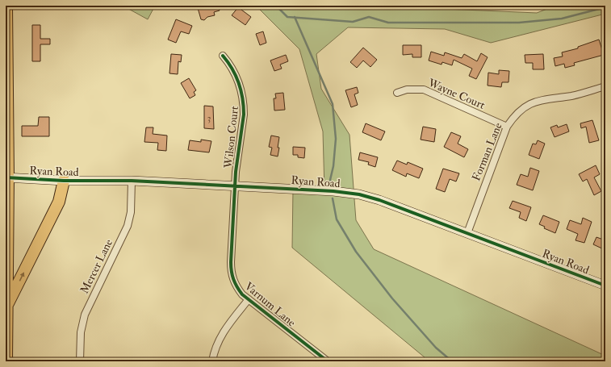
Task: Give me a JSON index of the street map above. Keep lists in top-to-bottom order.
{
  "streets": {
    "street": [
      "Wayne Court",
      "Wilson Court",
      "Forman Lane",
      "Ryan Road",
      "Mercer Lane",
      "Varnum Lane"
    ]
  },
  "crossings": [
    ["Wayne Court", "Forman Lane"],
    ["Wilson Court", "Ryan Road"],
    ["Wilson Court", "Varnum Lane"],
    ["Forman Lane", "Ryan Road"],
    ["Ryan Road", "Mercer Lane"],
    ["Ryan Road", "Varnum Lane"]
  ],
  "house_numbers": ["3"]
}
